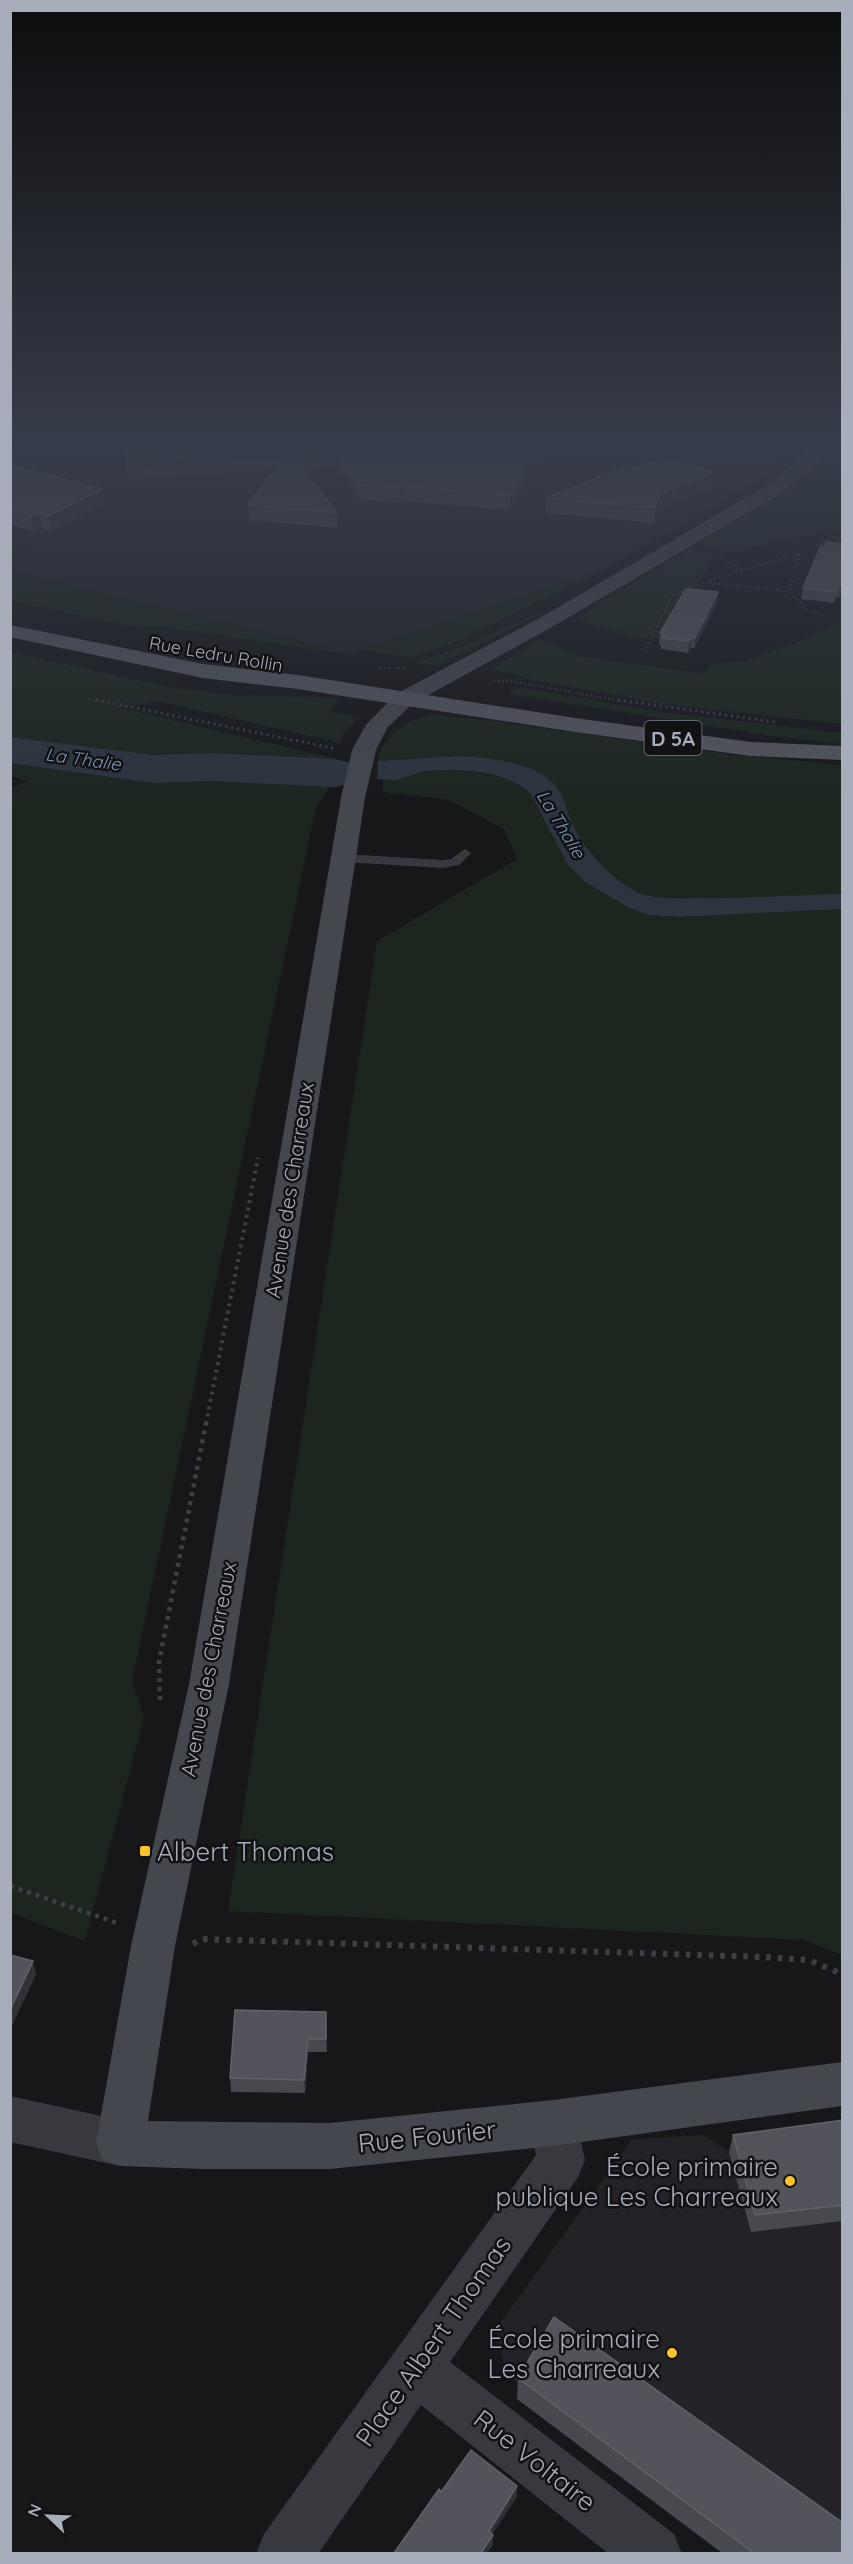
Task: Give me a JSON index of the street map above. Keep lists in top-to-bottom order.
{
  "streets": {
    "main road": [
      "Rue Ledru Rollin",
      "D 5A",
      "Avenue des Charreaux",
      "Rue Fourier"
    ],
    "street": ["Place Albert Thomas", "Rue Voltaire"]
  },
  "crossings": [
    ["Rue Ledru Rollin", "D 5A"],
    ["Rue Ledru Rollin", "Avenue des Charreaux"],
    ["D 5A", "Avenue des Charreaux"],
    ["Avenue des Charreaux", "Rue Fourier"],
    ["Rue Fourier", "Place Albert Thomas"],
    ["Place Albert Thomas", "Rue Voltaire"]
  ],
  "water": ["La Thalie"],
  "places": {
    "transit": ["Albert Thomas"],
    "other": ["École primaire publique Les Charreaux", "École primaire Les Charreaux"]
  },
  "north": "top left"
}
